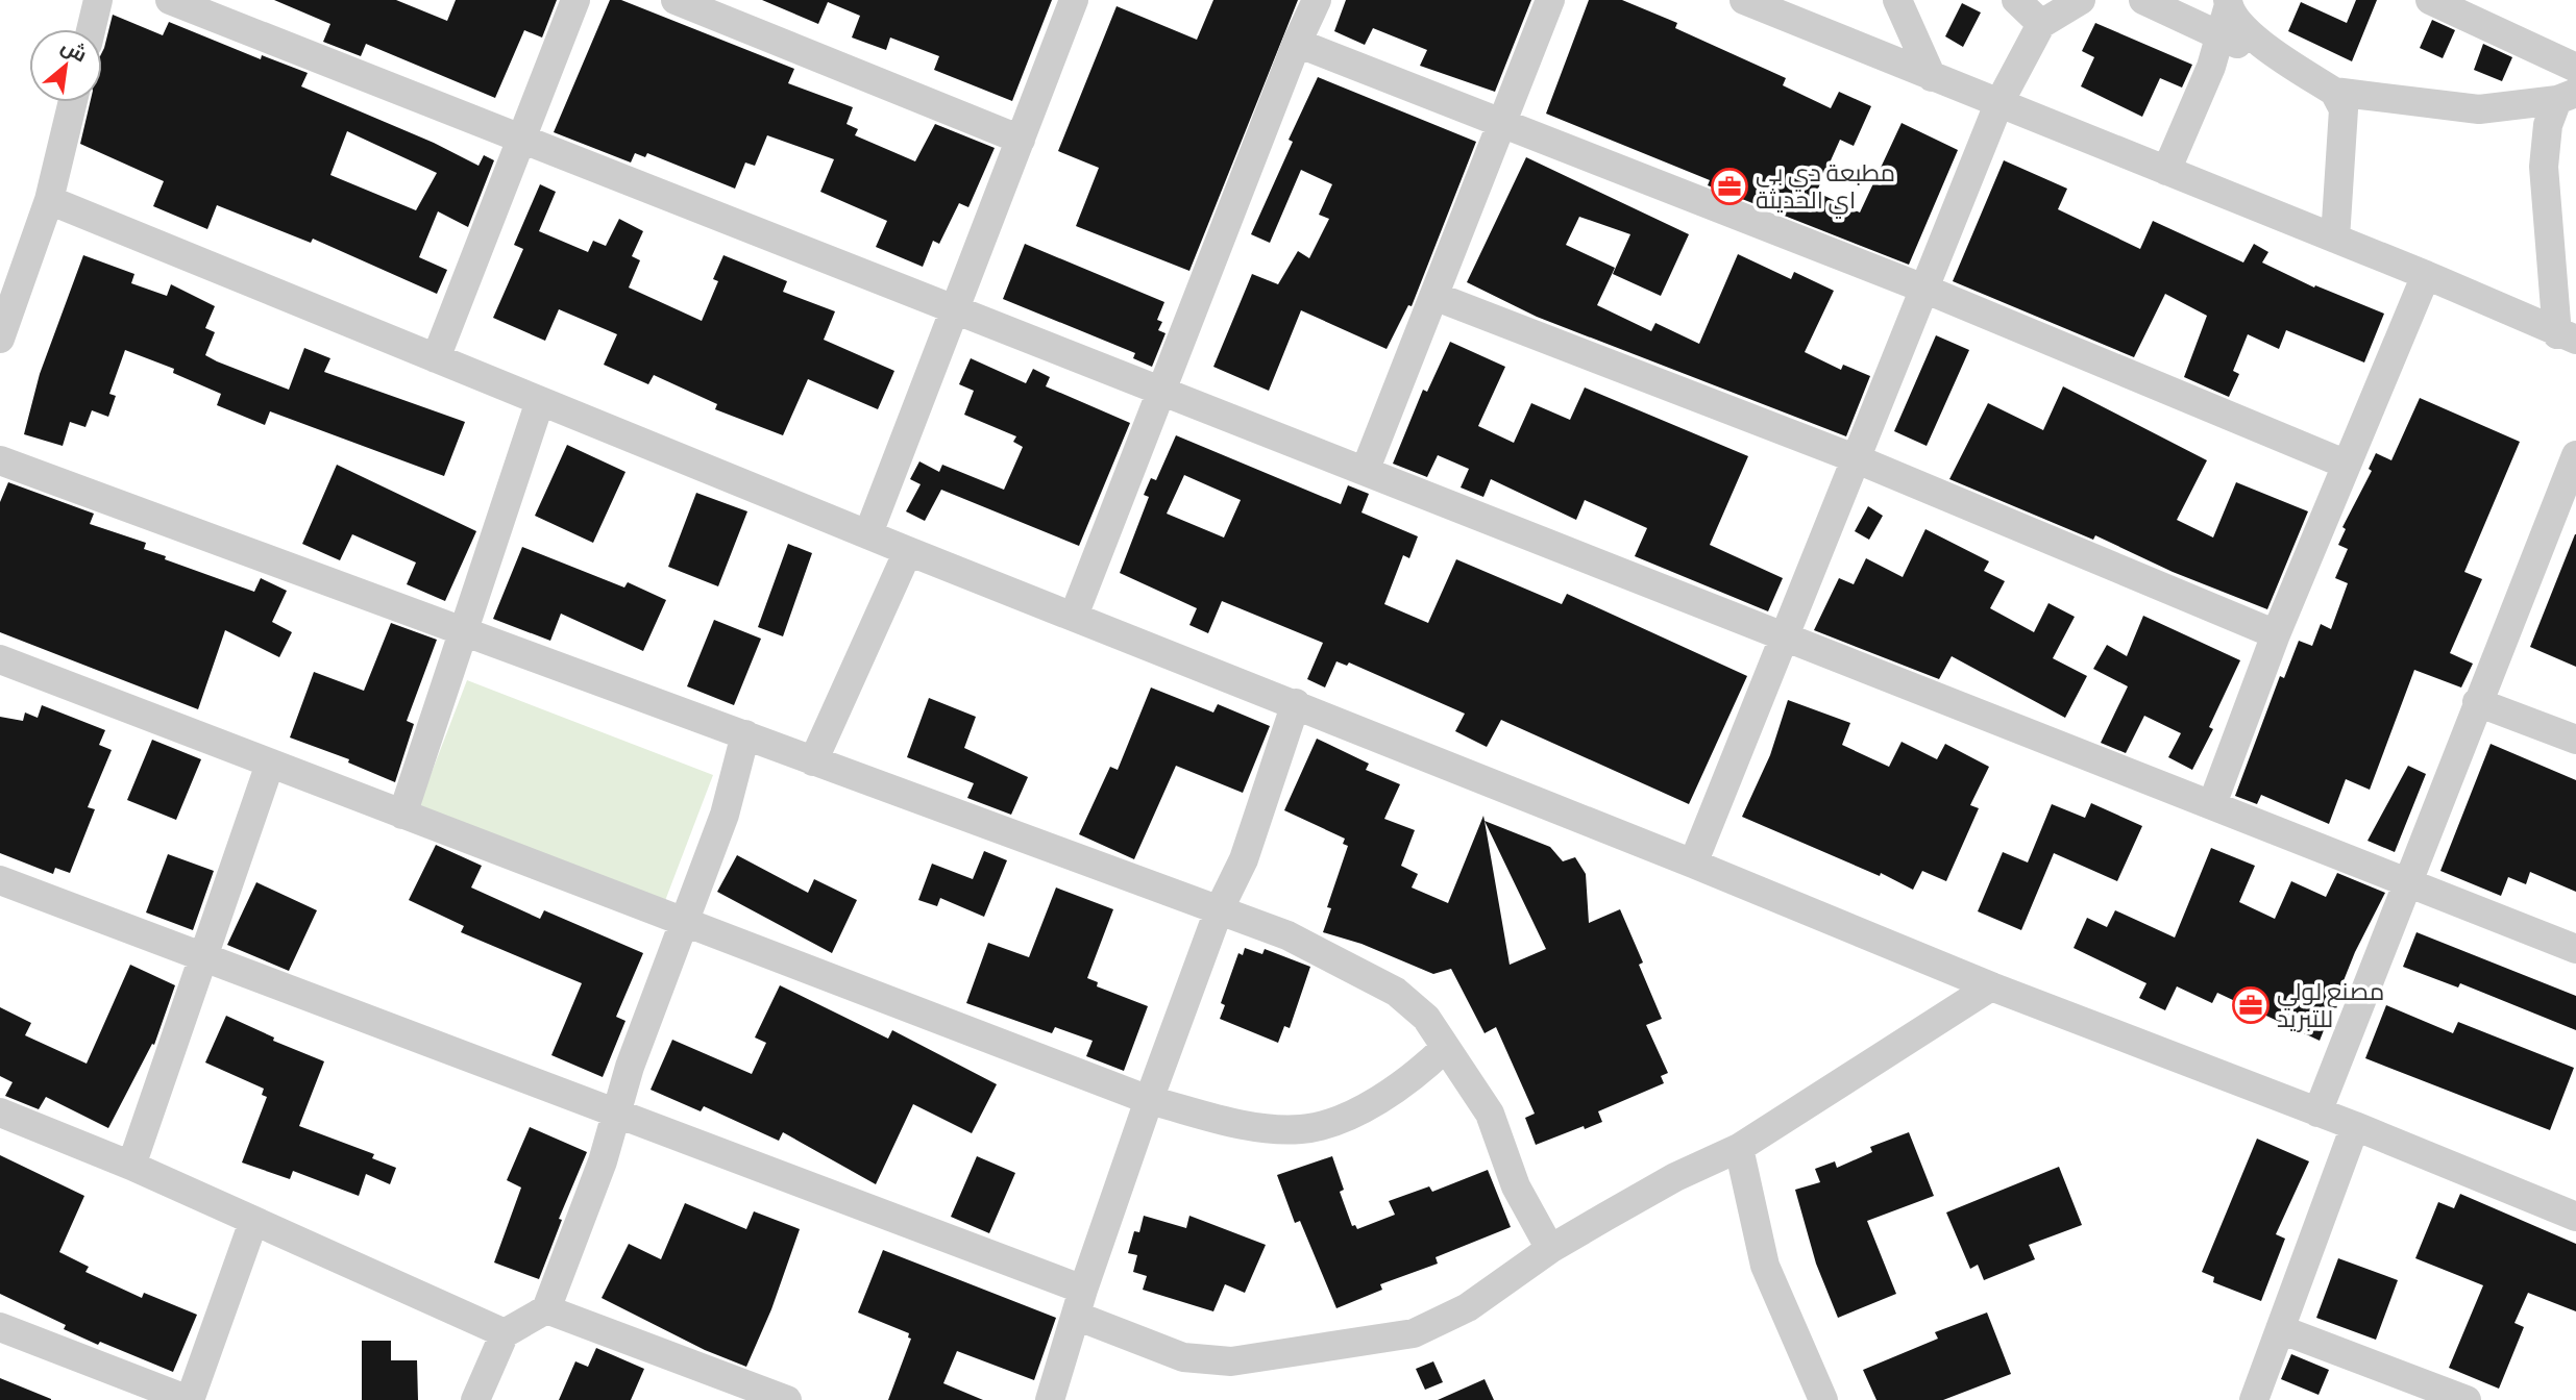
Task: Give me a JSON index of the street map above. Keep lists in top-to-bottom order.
{
  "places": {
    "office": ["مطبعة دي بي اي الحديثة", "مصنع لولي للتبريد"]
  },
  "north": "top right"
}
